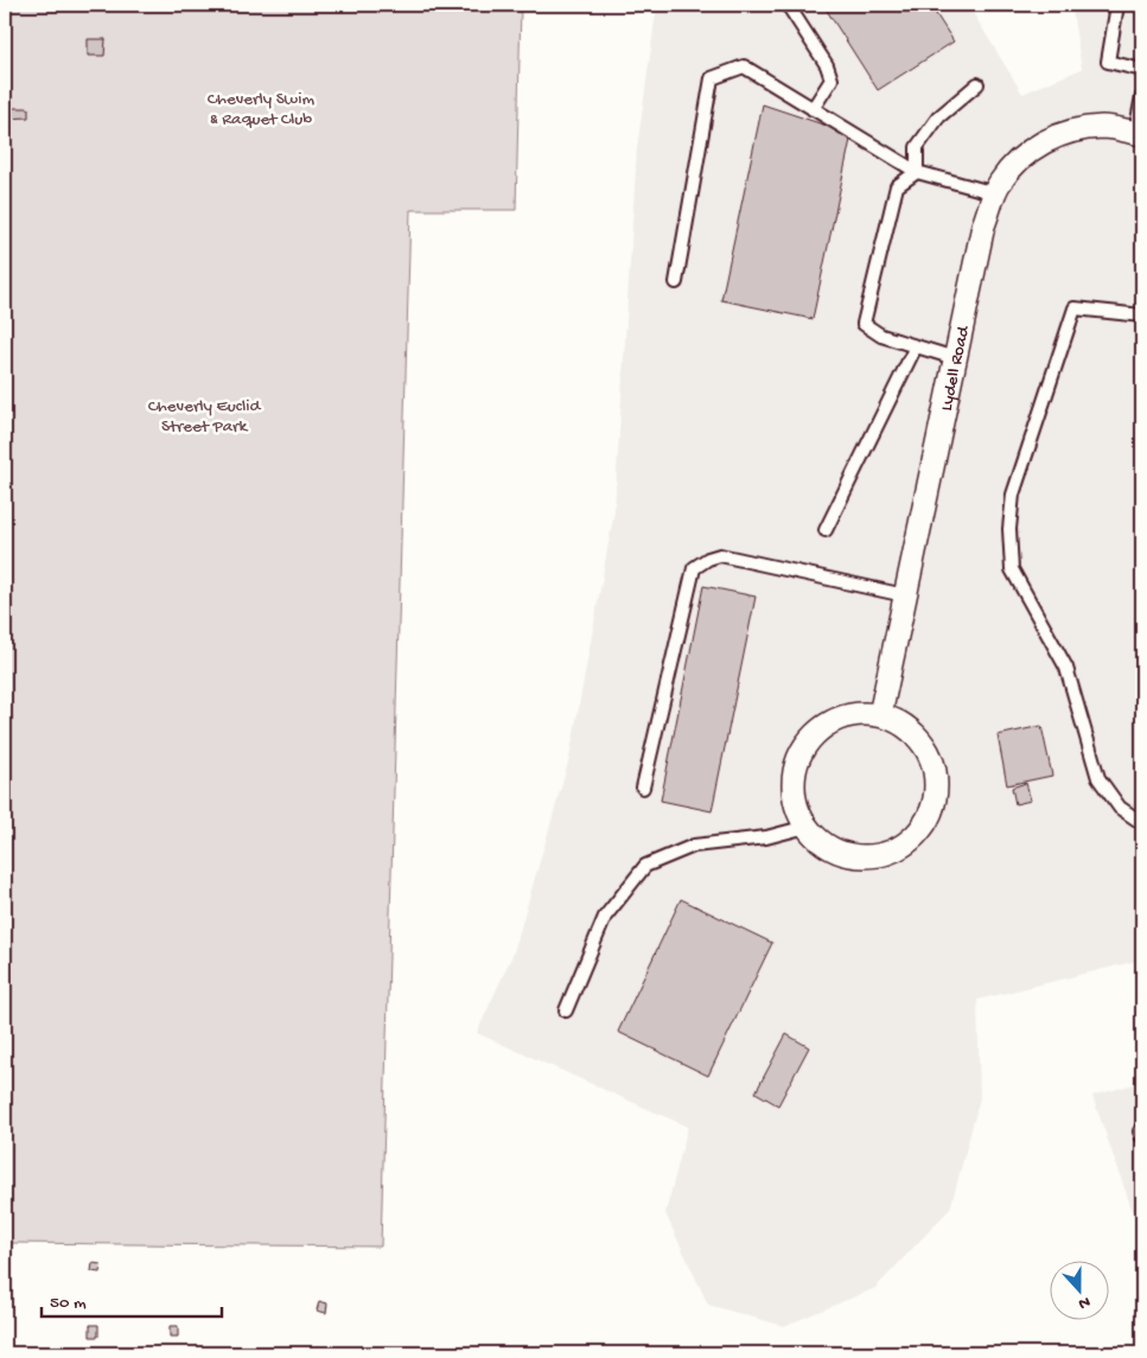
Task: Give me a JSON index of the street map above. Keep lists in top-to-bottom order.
{
  "streets": {
    "street": ["Lydell Road"]
  },
  "parks": ["Cheverly Swim & Raquet Club", "Cheverly Euclid Street Park"],
  "scale_bar": "50 m",
  "north": "bottom"
}
